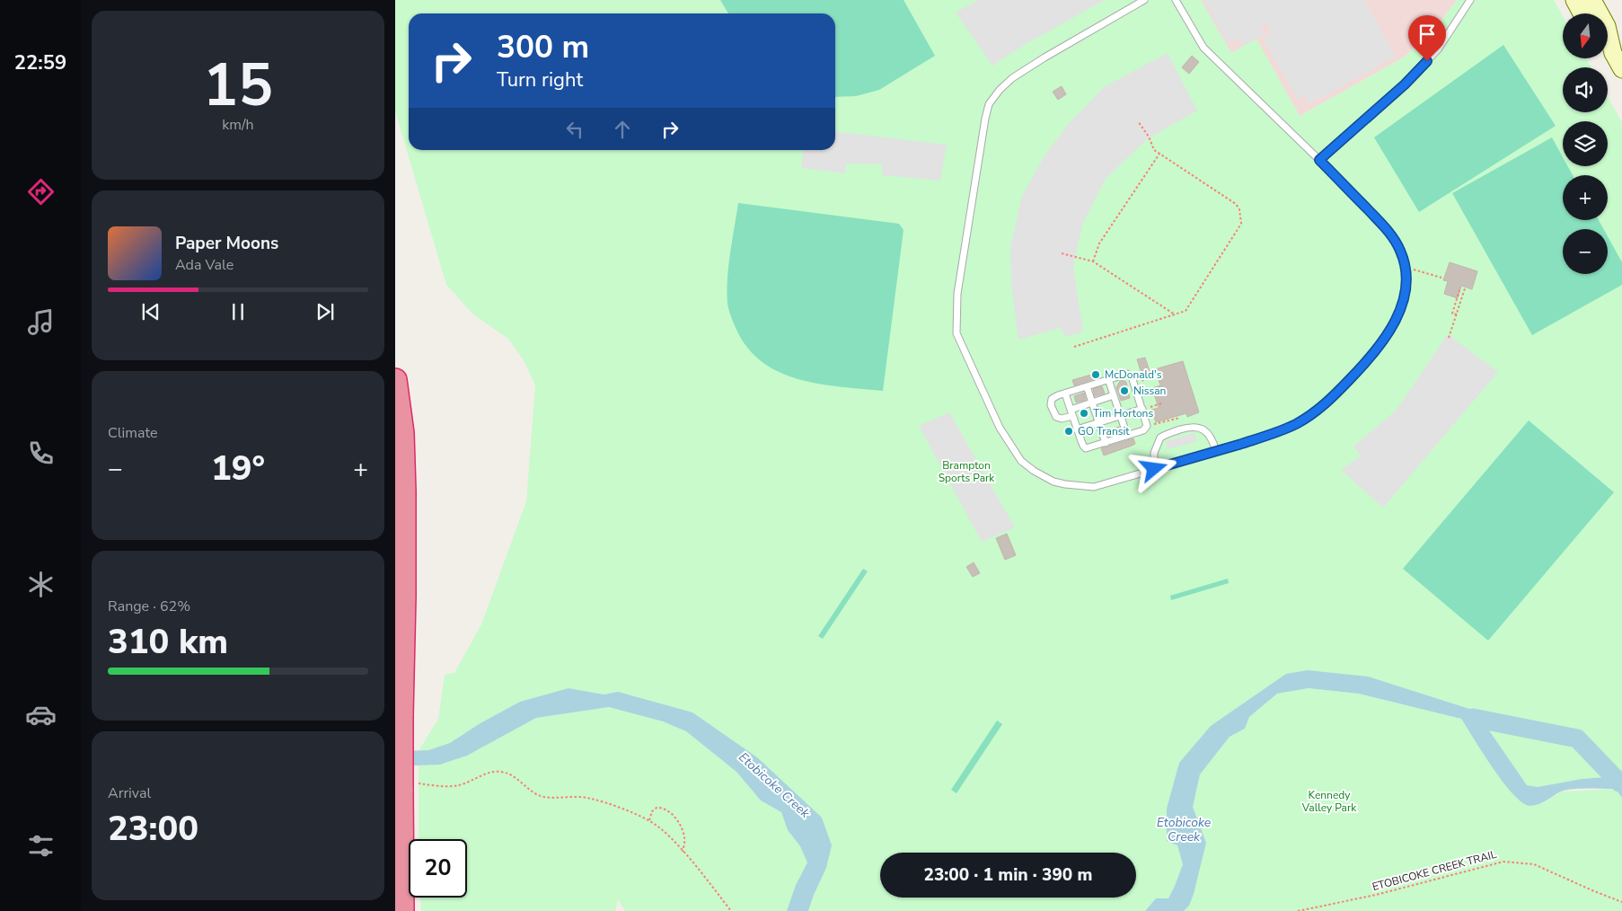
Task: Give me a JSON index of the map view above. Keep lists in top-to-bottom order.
{
  "streets": {
    "path": ["ETOBICOKE CREEK TRAIL"]
  },
  "water": ["Etobicoke Creek"],
  "parks": ["Brampton Sports Park", "Kennedy Valley Park"],
  "places": [
    "McDonald's",
    "Nissan",
    "Tim Hortons",
    "GO Transit"
  ],
  "north": "bottom",
  "page": {
    "tabs": "22:59",
    "tile": [
      ["15", "km/h"],
      "Climate",
      ["Range · 62%", "310 km"],
      ["Arrival", "23:00"]
    ],
    "map_buttons": ["+", "−"],
    "turn": ["300 m", "Turn right"],
    "song": ["Paper Moons", "Ada Vale"],
    "heat": ["−", "19°", "+"],
    "limit": "20",
    "trip": "23:00 · 1 min · 390 m"
  }
}
